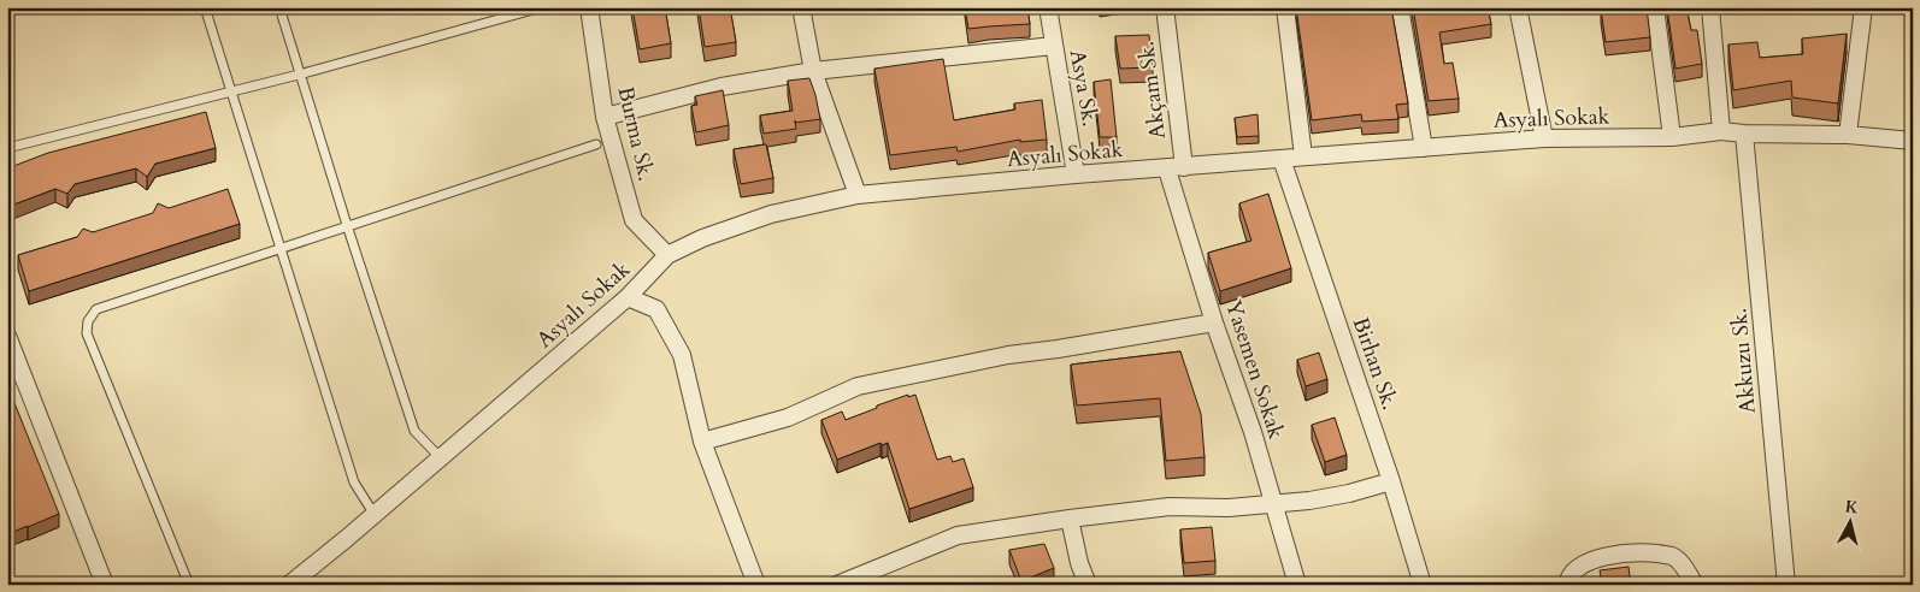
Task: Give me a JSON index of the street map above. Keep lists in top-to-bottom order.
{
  "streets": {
    "street": [
      "Asya Sk.",
      "Akçam Sk.",
      "Asyalı Sokak",
      "Burma Sk.",
      "Akkuzu Sk.",
      "Birhan Sk.",
      "Yasemen Sokak"
    ]
  },
  "crossings": [
    ["Asya Sk.", "Asyalı Sokak"],
    ["Akçam Sk.", "Asyalı Sokak"],
    ["Akçam Sk.", "Yasemen Sokak"],
    ["Asyalı Sokak", "Burma Sk."],
    ["Asyalı Sokak", "Akkuzu Sk."],
    ["Asyalı Sokak", "Birhan Sk."],
    ["Asyalı Sokak", "Yasemen Sokak"]
  ],
  "north": "top"
}
